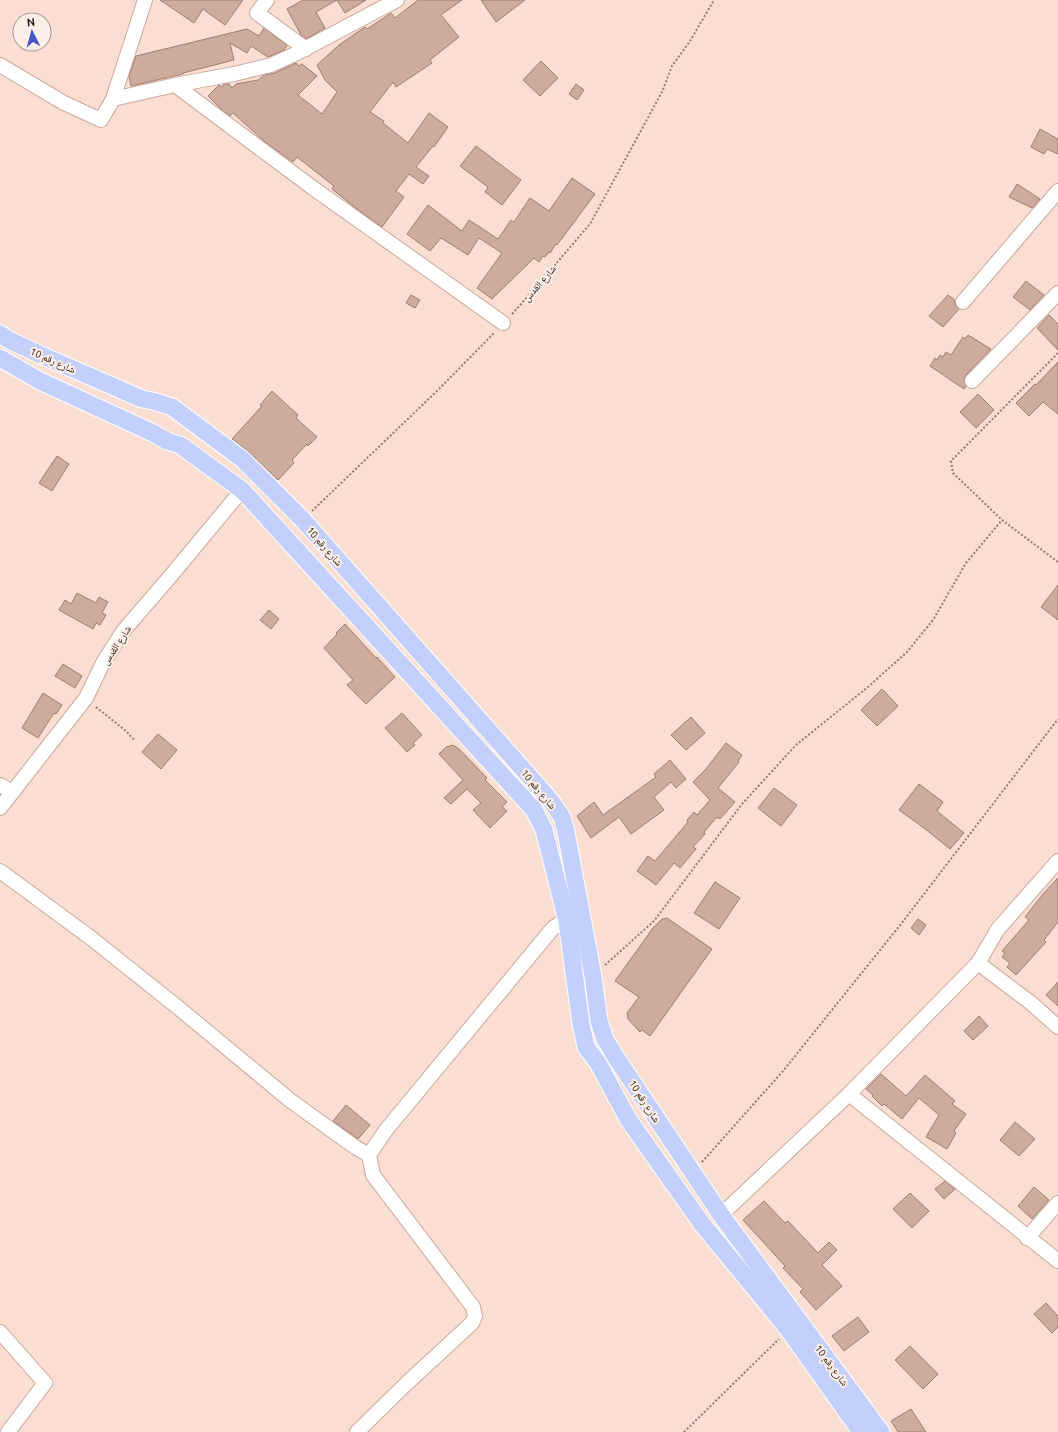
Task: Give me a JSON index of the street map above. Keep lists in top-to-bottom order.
{
  "streets": {
    "main road": ["شارع رقم 10"],
    "street": ["شارع القدس"]
  },
  "crossings": [
    ["شارع القدس", "شارع رقم 10"]
  ],
  "north": "top"
}
